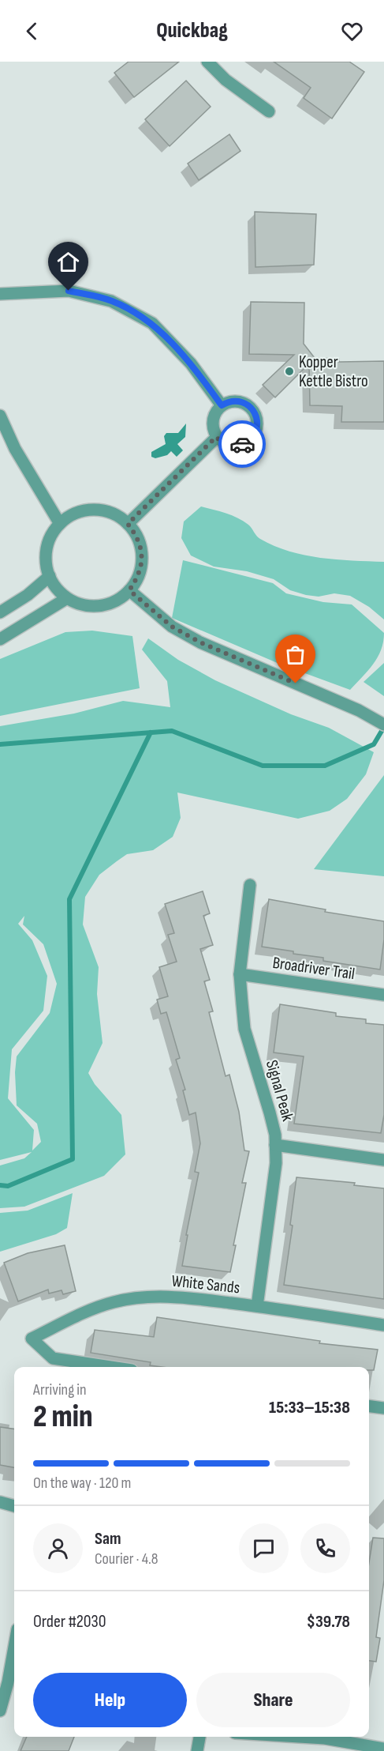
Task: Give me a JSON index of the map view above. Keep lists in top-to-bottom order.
{
  "streets": {
    "street": ["Broadriver Trail", "Signal Peak", "White Sands"]
  },
  "crossings": [
    ["Broadriver Trail", "Signal Peak"],
    ["Signal Peak", "White Sands"]
  ],
  "places": ["Kopper Kettle Bistro"],
  "page": {
    "header": "Quickbag",
    "heading": ["2 min", "Arriving in", "15:33–15:38"],
    "panel": [
      "Sam",
      "Courier · 4.8",
      "Order #2030",
      "$39.78"
    ],
    "bar": "On the way · 120 m",
    "buttons": ["Help", "Share"]
  }
}
